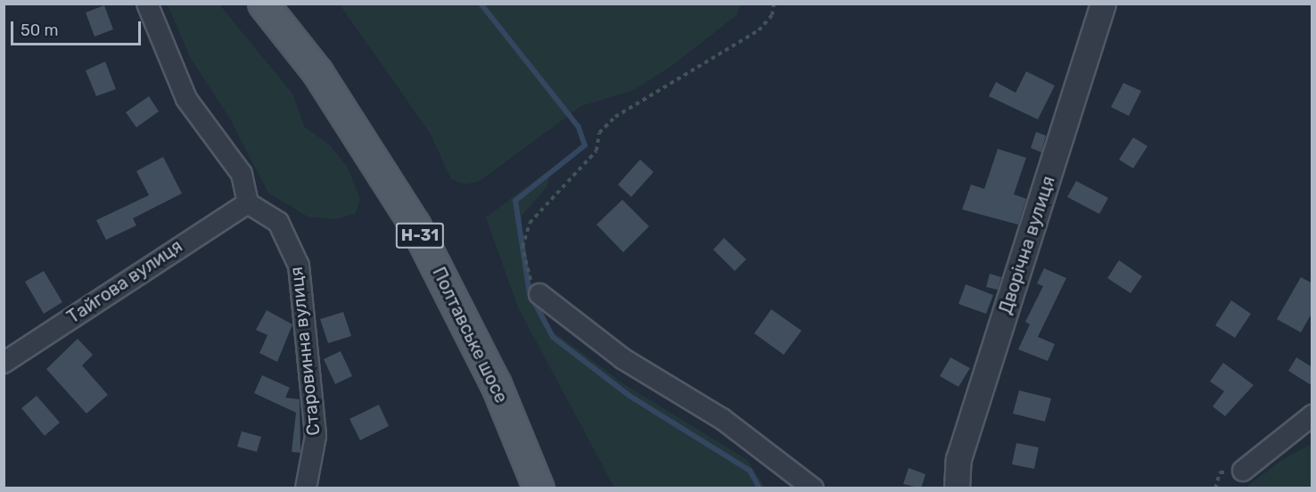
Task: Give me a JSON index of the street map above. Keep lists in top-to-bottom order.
{
  "streets": {
    "main road": ["Н-31", "Полтавське шосе"],
    "street": ["Дворічна вулиця", "Тайгова вулиця", "Старовинна вулиця"]
  },
  "crossings": [
    ["Тайгова вулиця", "Старовинна вулиця"]
  ],
  "scale_bar": "50 m"
}
